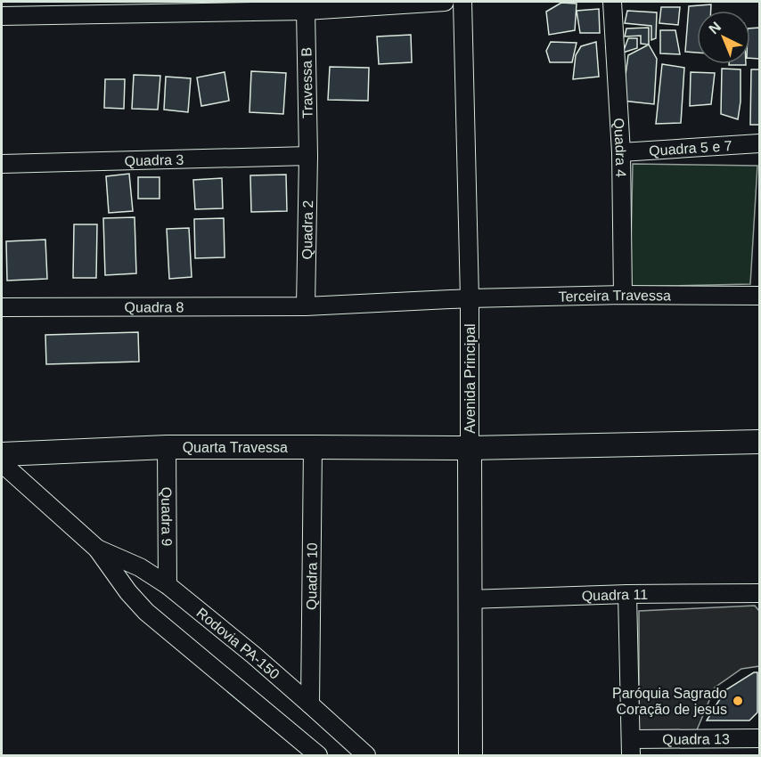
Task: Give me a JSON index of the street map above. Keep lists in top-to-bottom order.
{
  "streets": {
    "street": [
      "Travessa B",
      "Quadra 4",
      "Quadra 5 e 7",
      "Quadra 3",
      "Quadra 2",
      "Terceira Travessa",
      "Quadra 8",
      "Avenida Principal",
      "Quarta Travessa",
      "Quadra 9",
      "Quadra 10",
      "Quadra 11",
      "Rodovia PA-150",
      "Quadra 13"
    ]
  },
  "crossings": [
    ["Travessa B", "Quadra 3"],
    ["Travessa B", "Quadra 2"],
    ["Quadra 4", "Quadra 5 e 7"],
    ["Quadra 4", "Terceira Travessa"],
    ["Quadra 3", "Quadra 2"],
    ["Quadra 2", "Quadra 8"],
    ["Terceira Travessa", "Avenida Principal"],
    ["Avenida Principal", "Quarta Travessa"],
    ["Avenida Principal", "Quadra 11"],
    ["Quarta Travessa", "Quadra 9"],
    ["Quarta Travessa", "Quadra 10"],
    ["Quadra 9", "Rodovia PA-150"],
    ["Quadra 10", "Rodovia PA-150"]
  ],
  "places": ["Paróquia Sagrado Coração de jesus"],
  "north": "top left"
}
